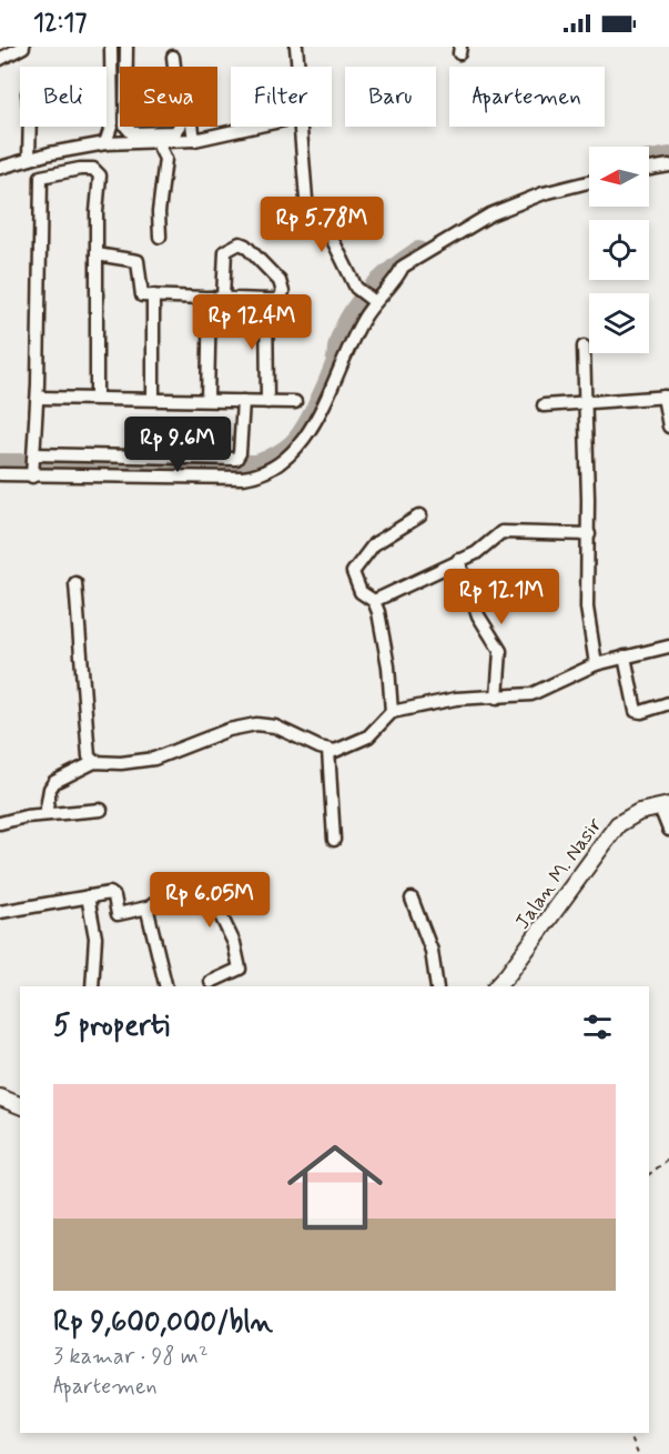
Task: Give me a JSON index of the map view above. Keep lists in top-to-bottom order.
{
  "streets": {
    "street": ["Jalan M. Nasir"]
  },
  "north": "left",
  "page": {
    "status": "12:17",
    "chip": [
      "Beli",
      "Sewa",
      "Filter",
      "Baru",
      "Apartemen"
    ],
    "price": [
      "Rp 5.78M",
      "Rp 12.4M",
      "Rp 9.6M",
      "Rp 12.1M",
      "Rp 6.05M"
    ],
    "heading": "5 properti",
    "list": [
      {
        "name": "Rp 9,600,000/bln",
        "note": "3 kamar · 98 m² · Apartemen"
      }
    ]
  }
}
